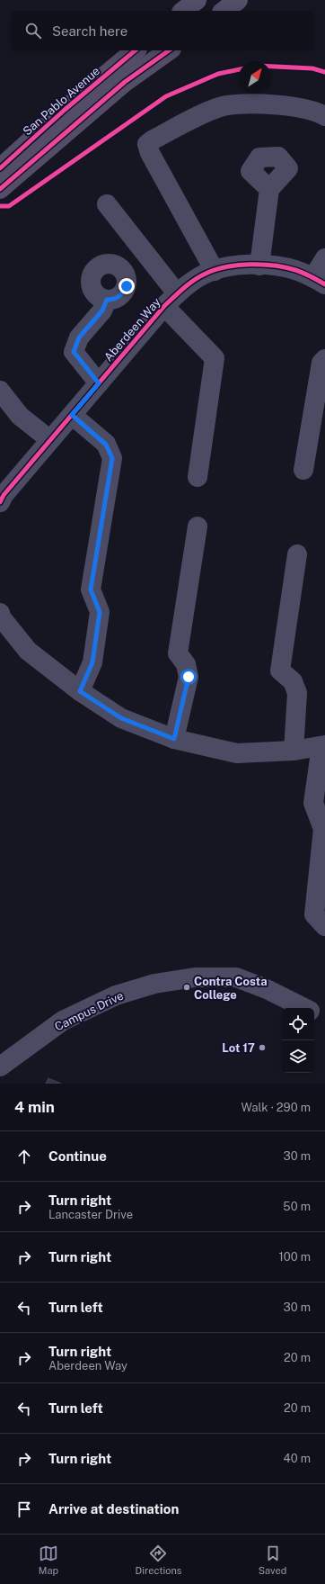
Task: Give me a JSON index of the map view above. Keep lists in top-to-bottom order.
{
  "streets": {
    "main road": ["San Pablo Avenue"],
    "street": ["Aberdeen Way", "Campus Drive"]
  },
  "places": ["Contra Costa College", "Lot 17"],
  "north": "top right",
  "page": {
    "search": "Search here",
    "heading": ["4 min", "Walk · 290 m"],
    "list": [
      ["Continue", "30 m"],
      ["Turn right", "Lancaster Drive", "50 m"],
      ["Turn right", "100 m"],
      ["Turn left", "30 m"],
      ["Turn right", "Aberdeen Way", "20 m"],
      ["Turn left", "20 m"],
      ["Turn right", "40 m"],
      "Arrive at destination"
    ],
    "nav": ["Map", "Directions", "Saved"]
  }
}
